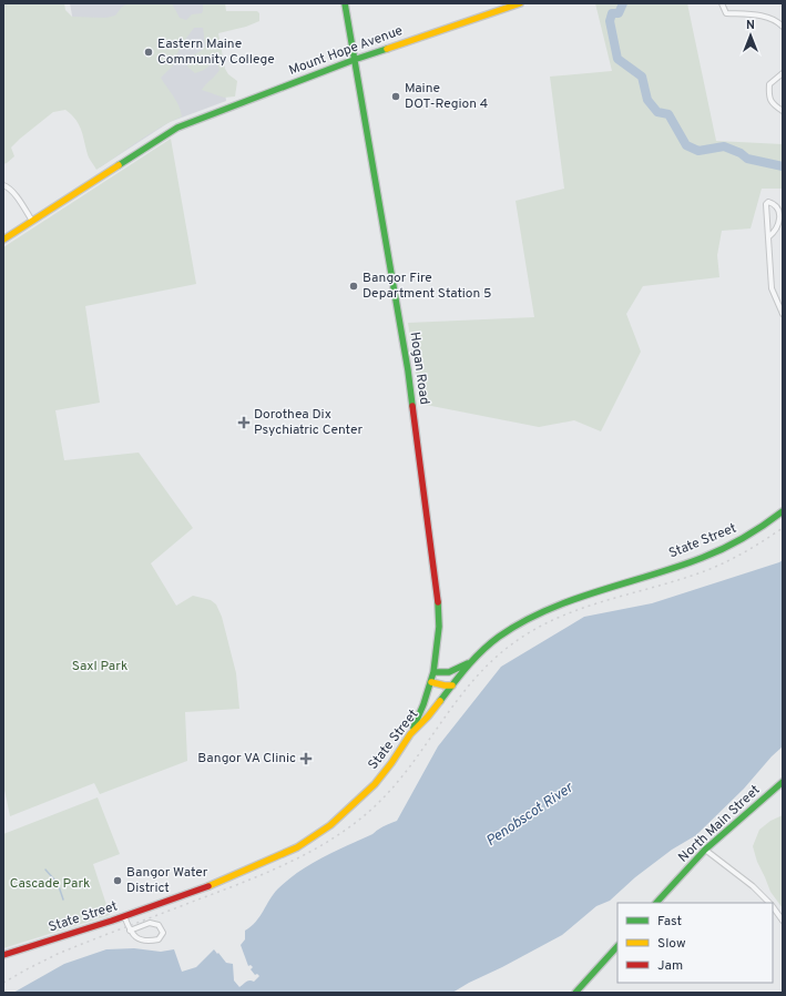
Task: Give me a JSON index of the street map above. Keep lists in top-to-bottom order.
{
  "streets": {
    "main road": [
      "Mount Hope Avenue",
      "Hogan Road",
      "State Street",
      "North Main Street"
    ]
  },
  "crossings": [
    ["Mount Hope Avenue", "Hogan Road"],
    ["Hogan Road", "State Street"]
  ],
  "water": ["Penobscot River"],
  "parks": ["Saxl Park", "Cascade Park"],
  "places": {
    "other": [
      "Eastern Maine Community College",
      "Maine DOT-Region 4",
      "Bangor Fire Department Station 5",
      "Bangor Water District"
    ],
    "health": ["Dorothea Dix Psychiatric Center", "Bangor VA Clinic"]
  },
  "legend": ["Fast", "Slow", "Jam"],
  "north": "top"
}
